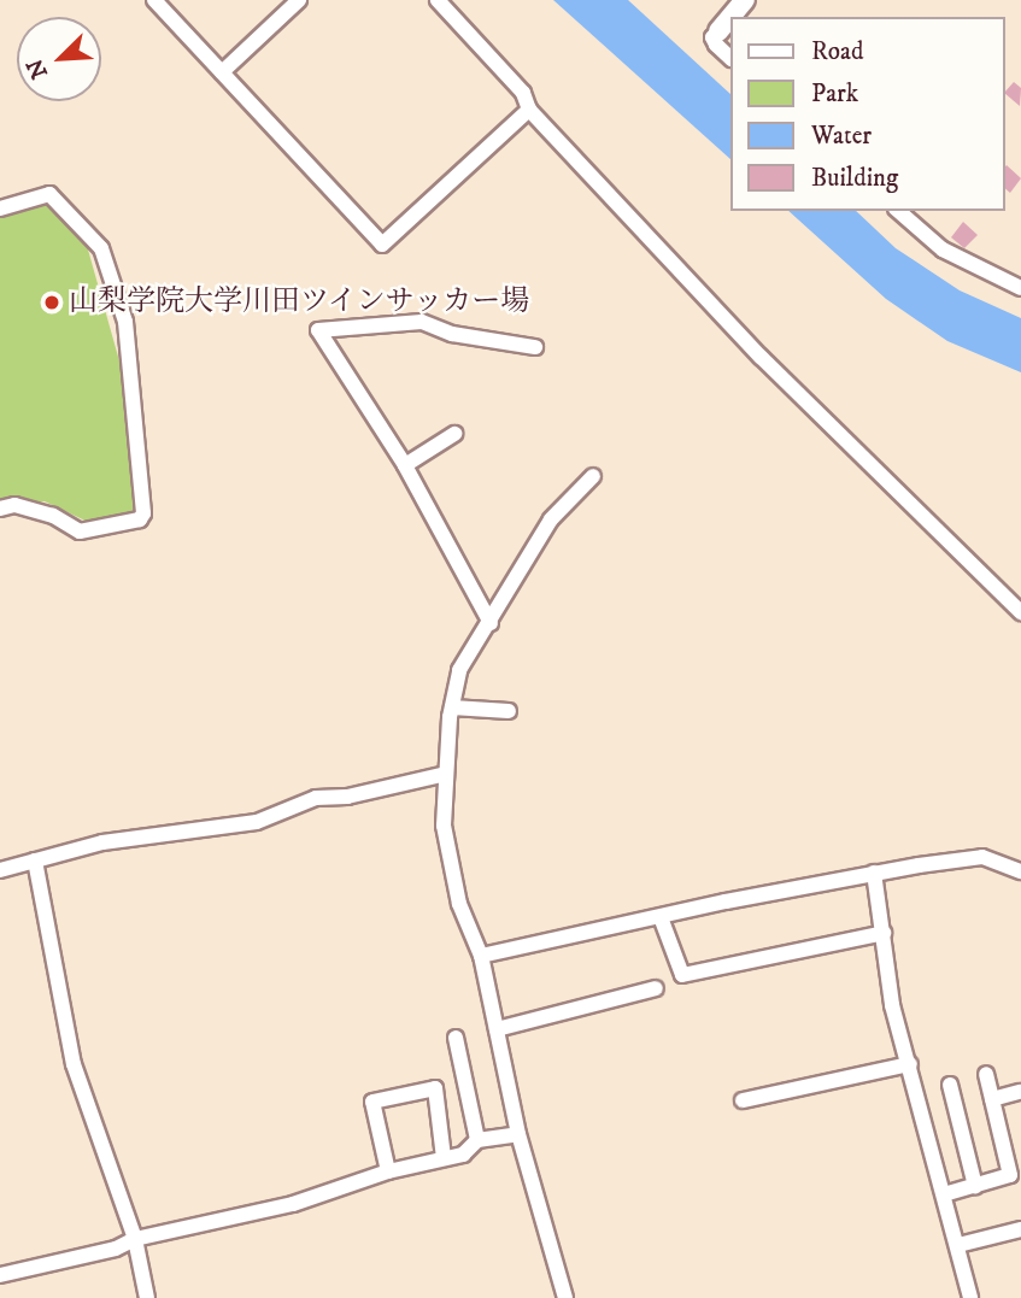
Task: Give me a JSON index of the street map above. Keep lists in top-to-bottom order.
{
  "places": ["山梨学院大学川田ツインサッカー場"],
  "legend": [
    "Road",
    "Park",
    "Water",
    "Building"
  ],
  "north": "bottom left"
}
